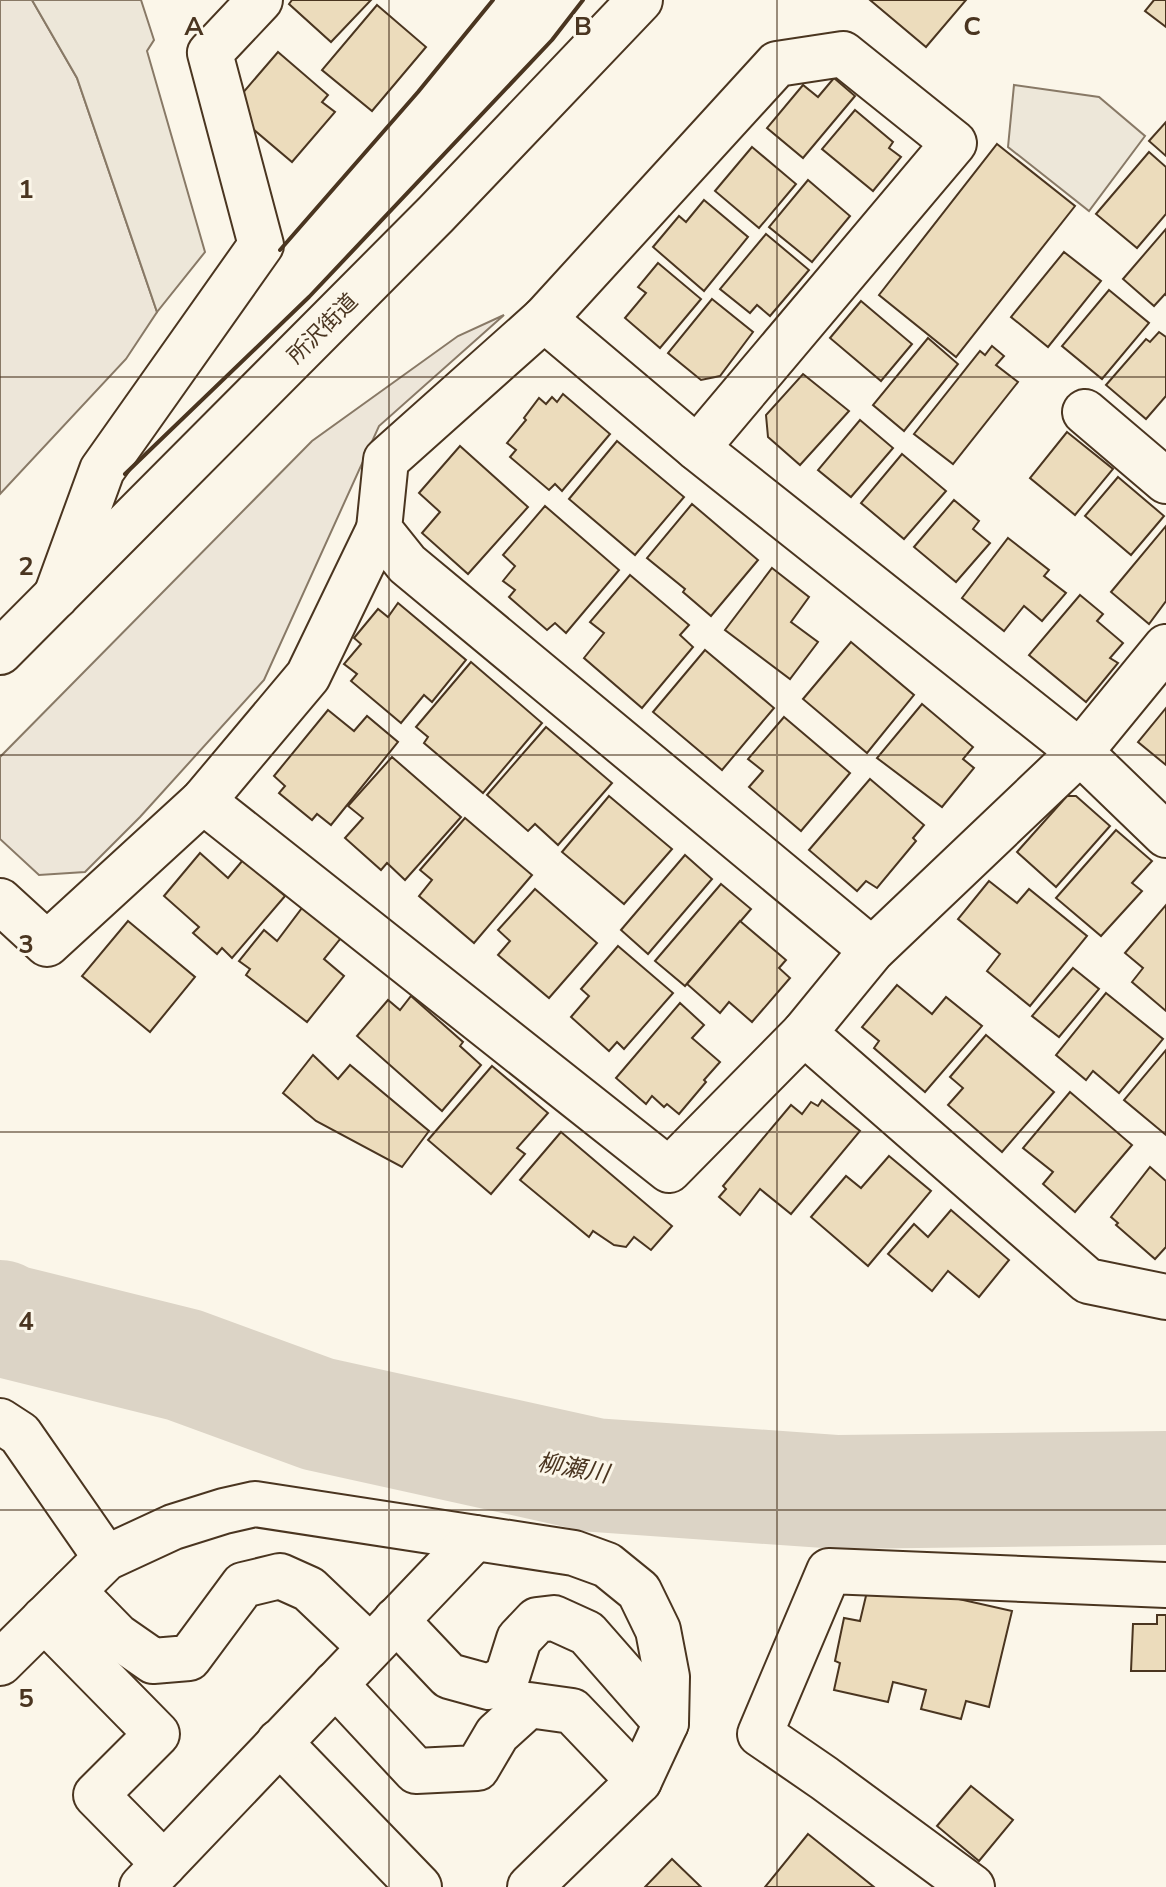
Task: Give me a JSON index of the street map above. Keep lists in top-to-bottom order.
{
  "streets": {
    "street": ["所沢街道"]
  },
  "water": ["柳瀬川"],
  "grid": {
    "columns": ["A", "B", "C"],
    "rows": [
      "1",
      "2",
      "3",
      "4",
      "5"
    ]
  }
}
